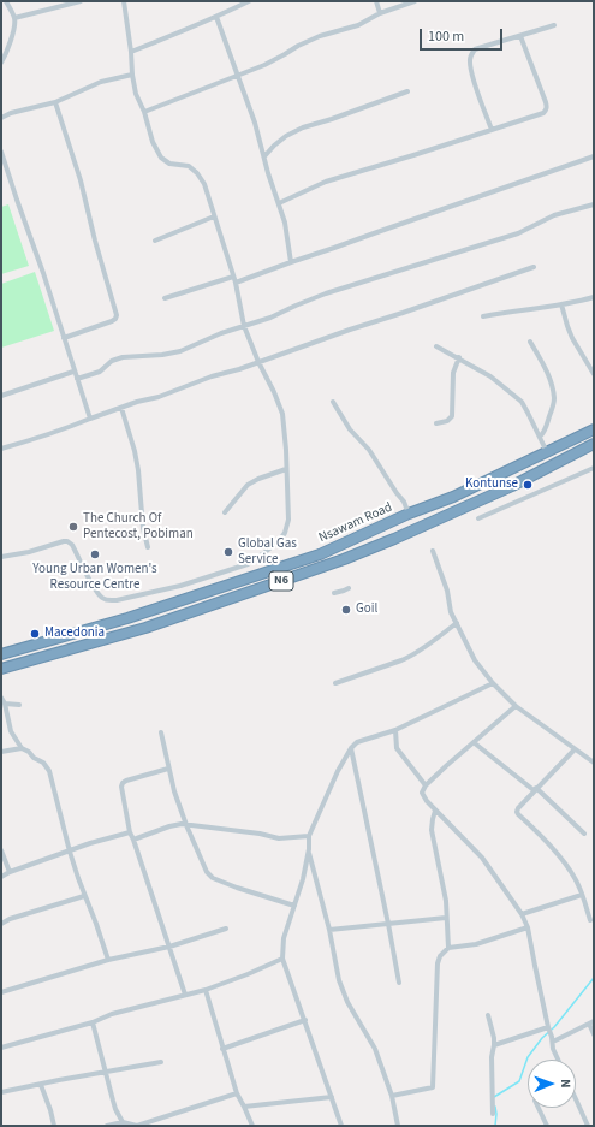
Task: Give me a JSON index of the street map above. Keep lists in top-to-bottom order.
{
  "streets": {
    "highway": ["Nsawam Road", "N6"]
  },
  "places": [
    "Kontunse",
    "The Church Of Pentecost, Pobiman",
    "Global Gas Service",
    "Young Urban Women's Resource Centre",
    "Goil",
    "Macedonia"
  ],
  "scale_bar": "100 m",
  "north": "right"
}
